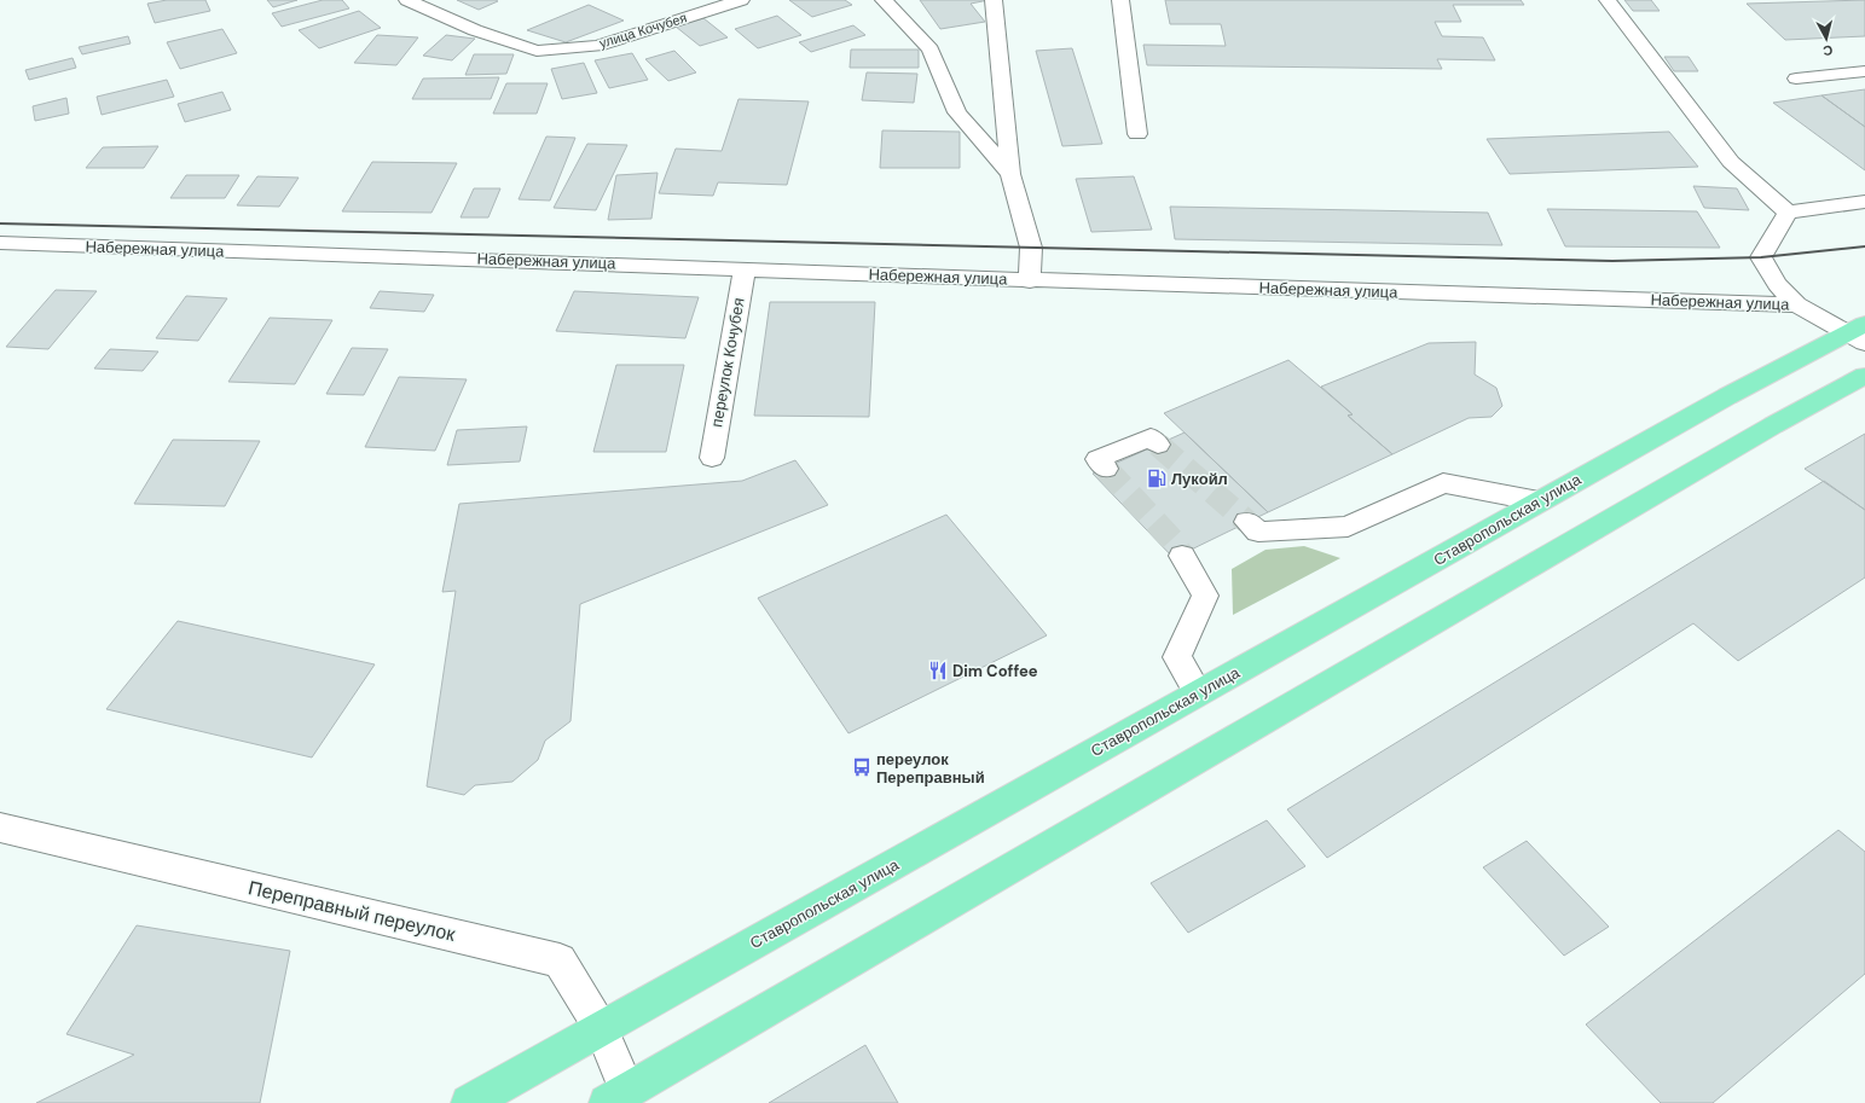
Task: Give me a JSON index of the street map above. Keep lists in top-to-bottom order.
{
  "streets": {
    "main road": ["Ставропольская улица"],
    "street": [
      "улица Кочубея",
      "Набережная улица",
      "переулок Кочубея",
      "Переправный переулок"
    ]
  },
  "crossings": [
    ["Набережная улица", "переулок Кочубея"],
    ["Набережная улица", "Ставропольская улица"],
    ["Ставропольская улица", "Переправный переулок"]
  ],
  "places": {
    "fuel station": ["Лукойл"],
    "restaurant": ["Dim Coffee"],
    "bus stop": ["переулок Переправный"]
  },
  "north": "bottom"
}
